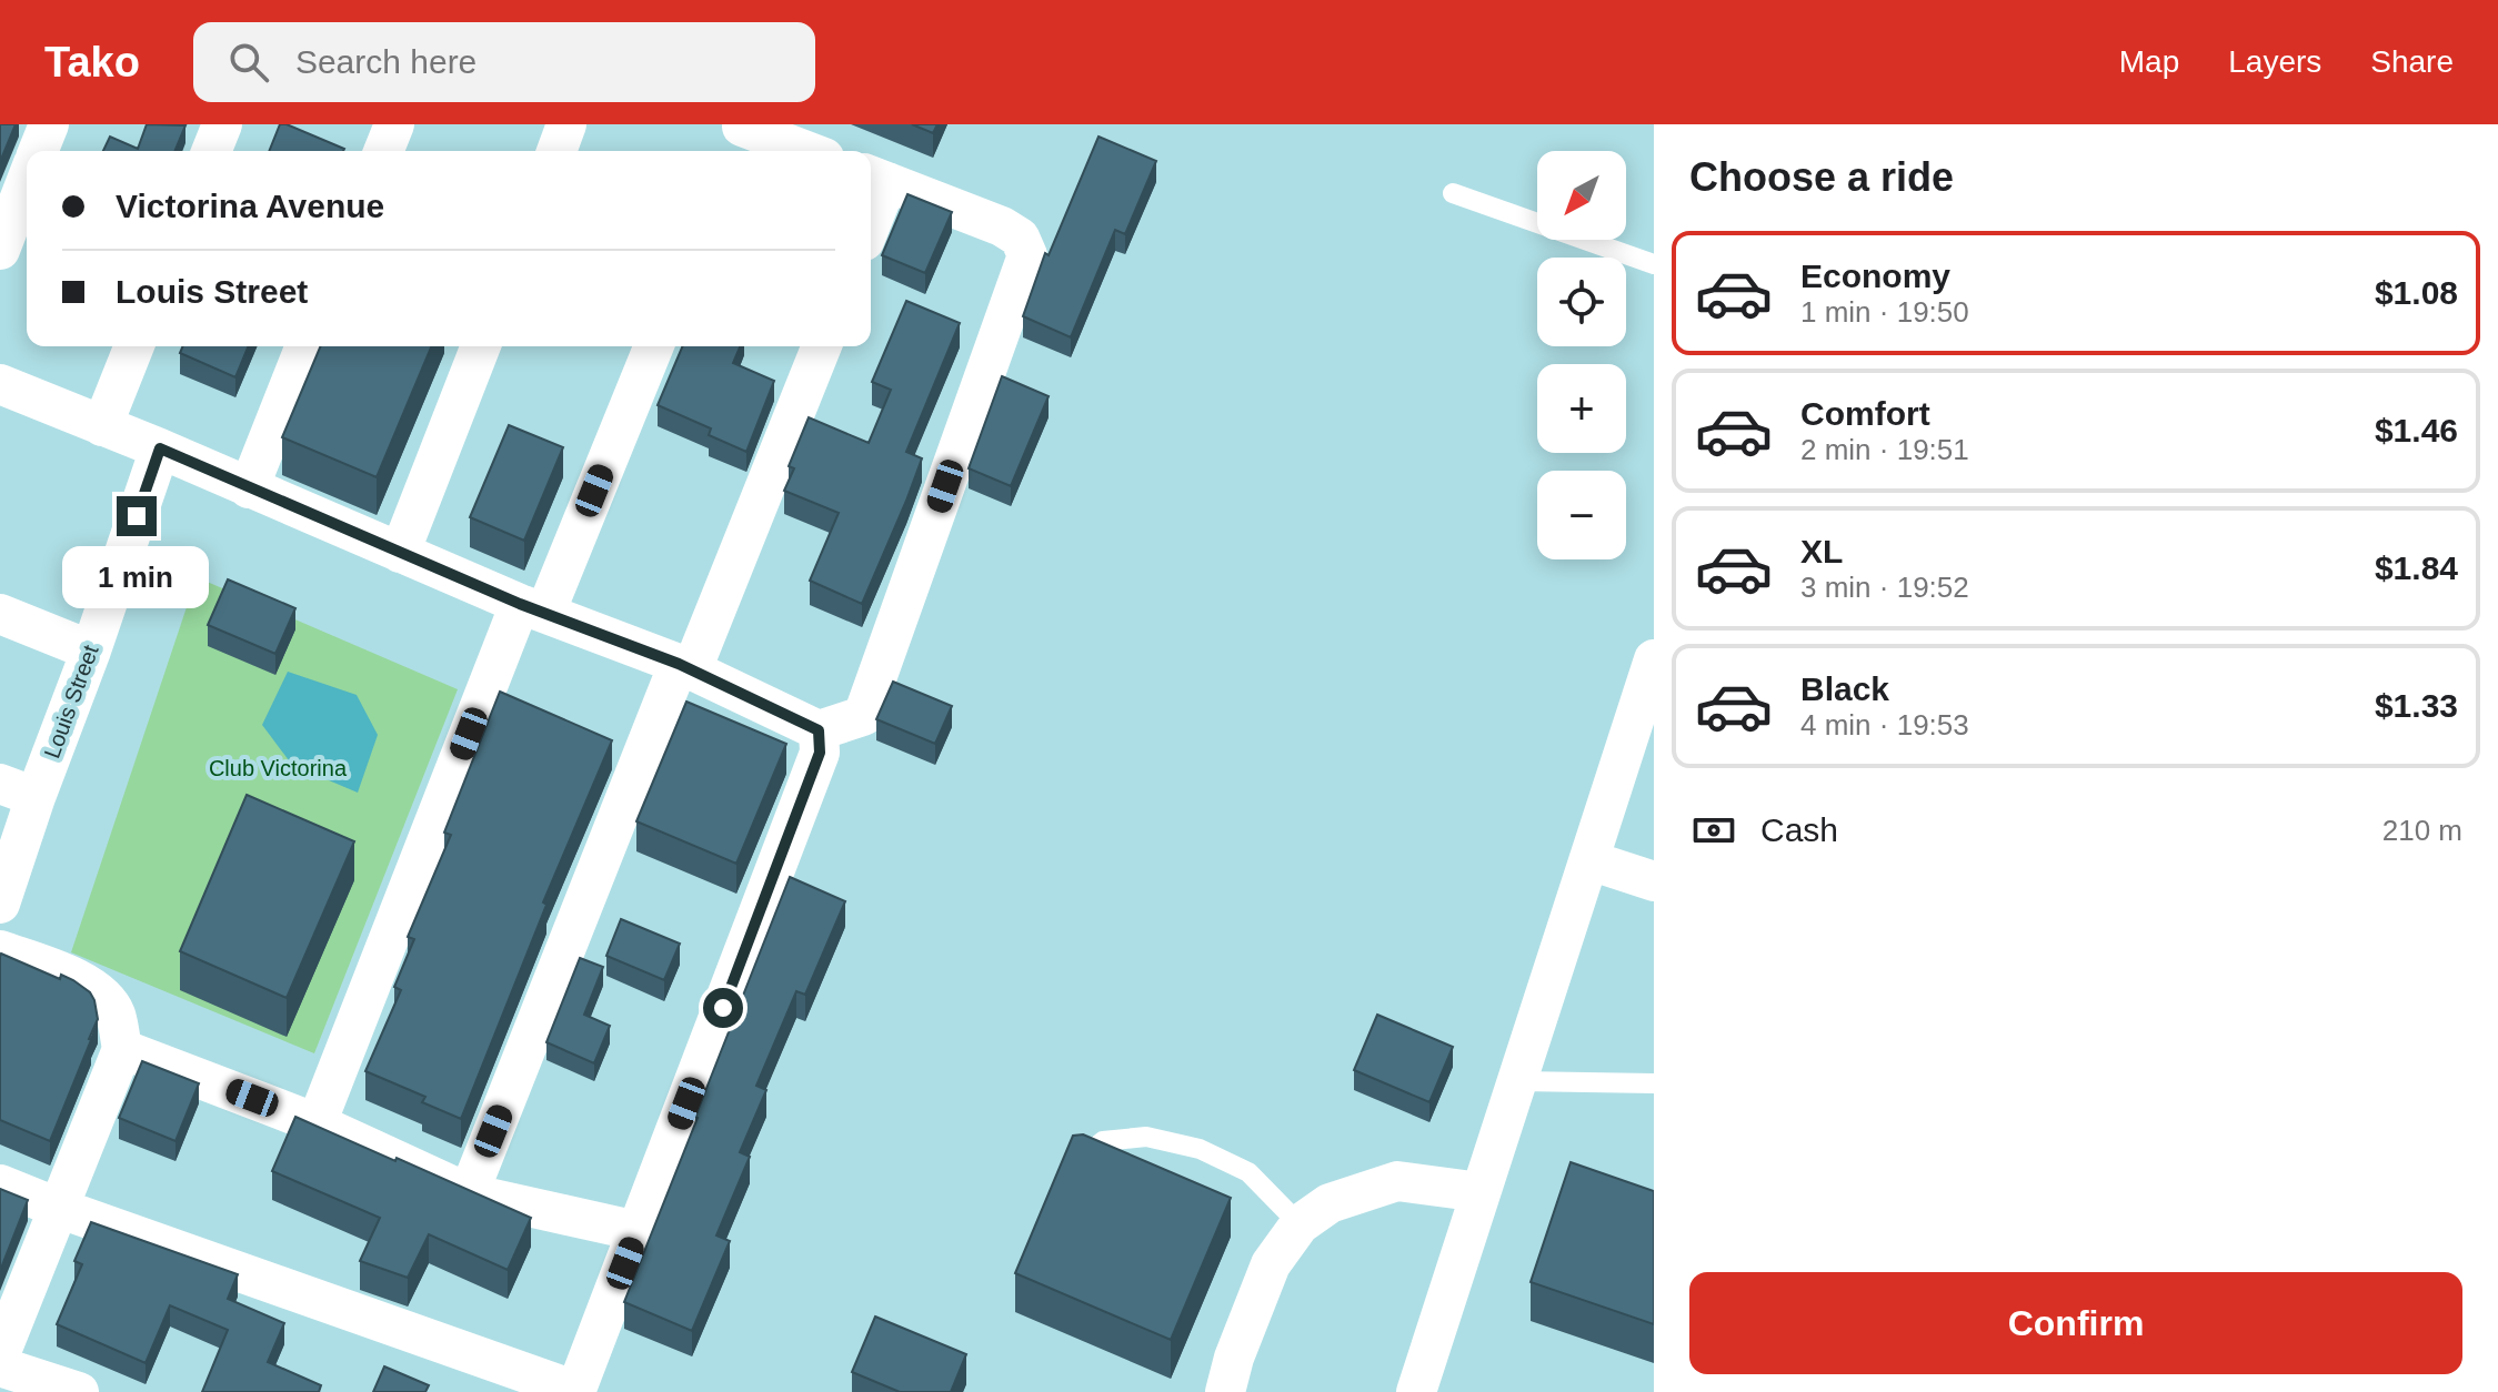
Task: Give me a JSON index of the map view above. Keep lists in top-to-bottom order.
{
  "streets": {
    "street": ["Louis Street"]
  },
  "parks": ["Club Victorina"],
  "north": "bottom left",
  "page": {
    "header": "Tako",
    "search": "Search here",
    "nav": ["Map", "Layers", "Share"],
    "heading": "Choose a ride",
    "map_buttons": ["+", "−"],
    "banner": ["Victorina Avenue", "Louis Street"],
    "list": [
      {
        "name": "Economy",
        "note": "1 min · 19:50",
        "value": "$1.08"
      },
      {
        "name": "Comfort",
        "note": "2 min · 19:51",
        "value": "$1.46"
      },
      {
        "name": "XL",
        "note": "3 min · 19:52",
        "value": "$1.84"
      },
      {
        "name": "Black",
        "note": "4 min · 19:53",
        "value": "$1.33"
      }
    ],
    "bubble": "1 min",
    "pay": ["Cash", "210 m"],
    "buttons": "Confirm"
  }
}
